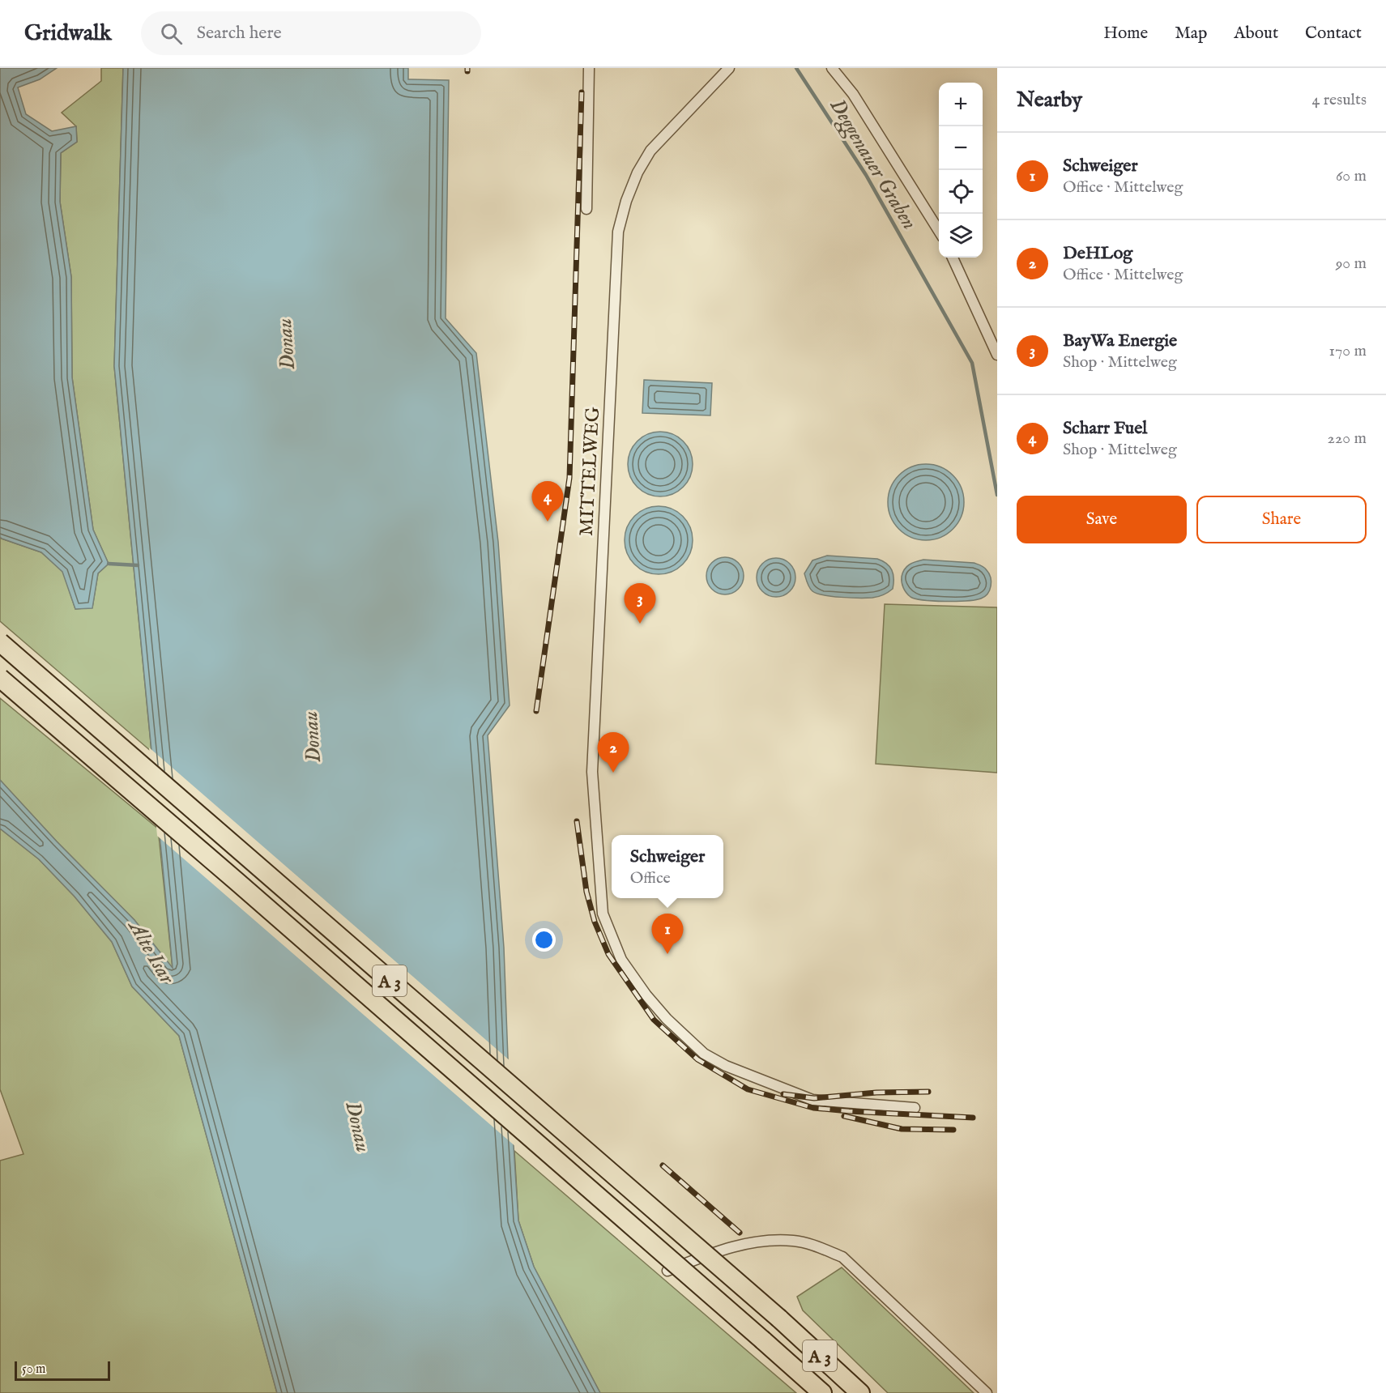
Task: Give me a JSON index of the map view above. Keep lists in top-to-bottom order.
{
  "streets": {
    "highway": ["A 3"],
    "street": ["MITTELWEG"]
  },
  "water": ["Deggenauer Graben", "Donau", "Alte Isar"],
  "scale_bar": "50 m",
  "page": {
    "header": "Gridwalk",
    "search": "Search here",
    "nav": [
      "Home",
      "Map",
      "About",
      "Contact"
    ],
    "heading": ["Nearby", "4 results"],
    "map_buttons": ["+", "−"],
    "list": [
      {
        "mark": "1",
        "name": "Schweiger",
        "note": "Office · Mittelweg",
        "value": "60 m"
      },
      {
        "mark": "2",
        "name": "DeHLog",
        "note": "Office · Mittelweg",
        "value": "90 m"
      },
      {
        "mark": "3",
        "name": "BayWa Energie",
        "note": "Shop · Mittelweg",
        "value": "170 m"
      },
      {
        "mark": "4",
        "name": "Scharr Fuel",
        "note": "Shop · Mittelweg",
        "value": "220 m"
      }
    ],
    "pins": [
      "4",
      "3",
      "2",
      "1"
    ],
    "buttons": ["Save", "Share"],
    "popup": ["Schweiger", "Office"],
    "scale": "50 m"
  }
}
